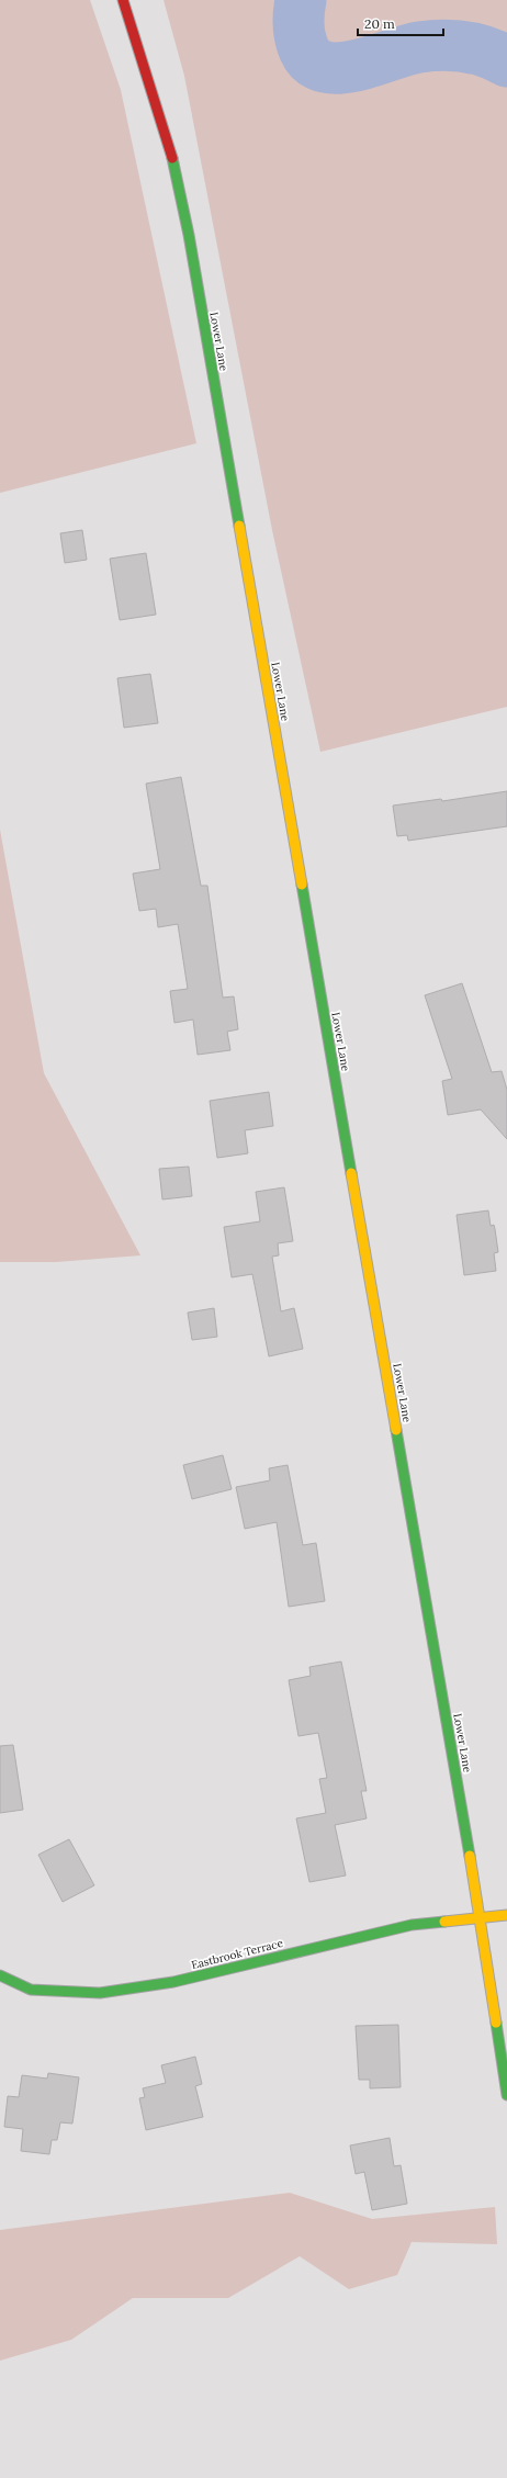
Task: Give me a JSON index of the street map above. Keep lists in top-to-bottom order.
{
  "streets": {
    "street": ["Lower Lane", "Eastbrook Terrace"]
  },
  "crossings": [
    ["Lower Lane", "Eastbrook Terrace"]
  ],
  "scale_bar": "20 m"
}
